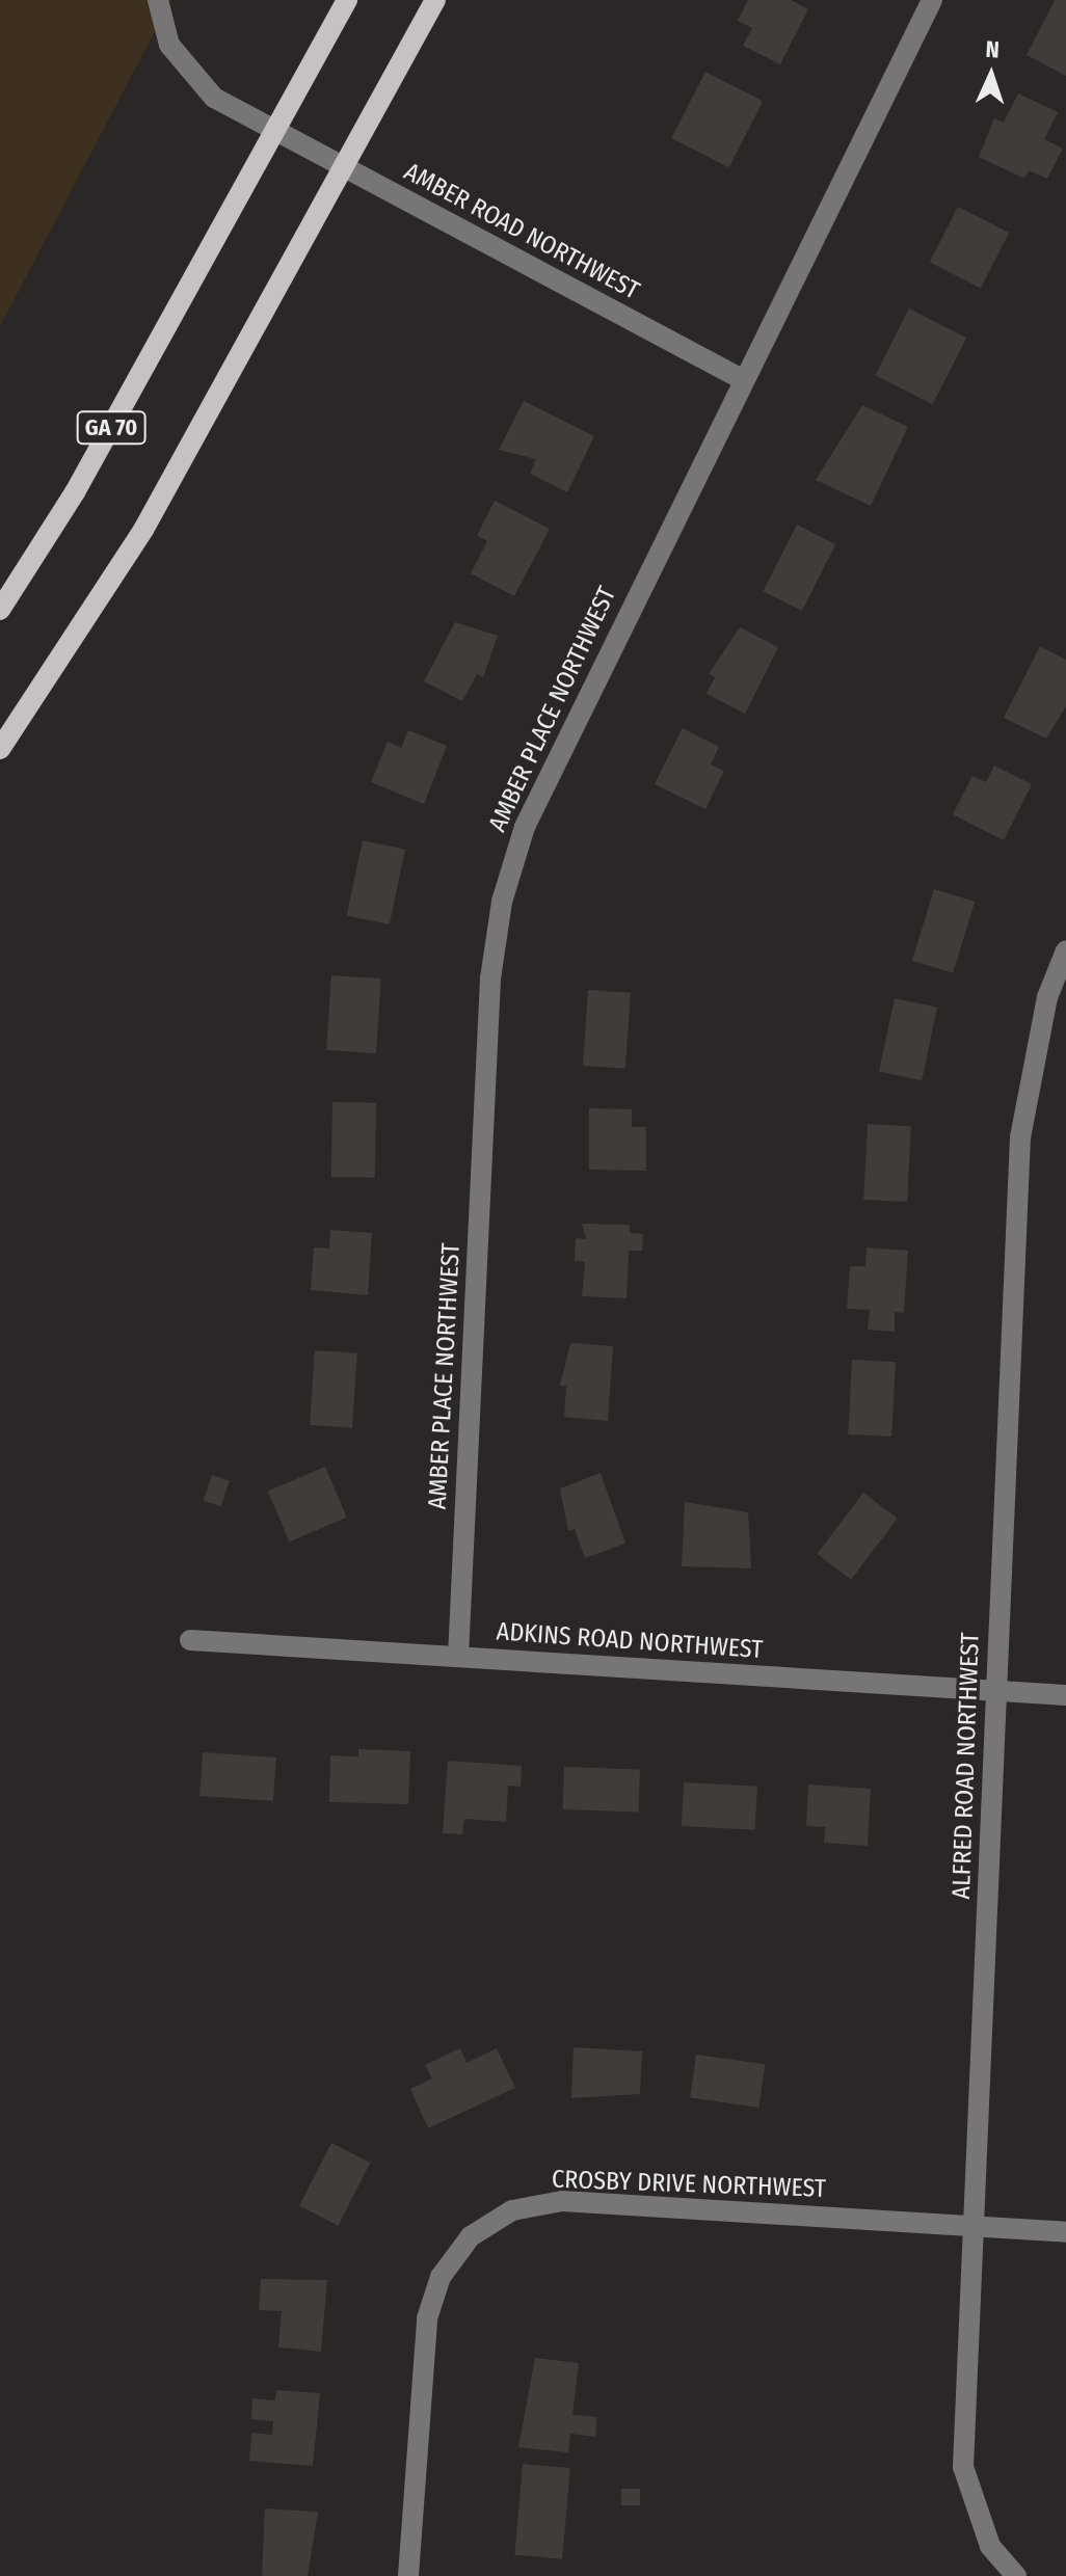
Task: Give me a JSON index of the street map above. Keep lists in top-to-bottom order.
{
  "streets": {
    "main road": ["GA 70"],
    "street": [
      "AMBER ROAD NORTHWEST",
      "AMBER PLACE NORTHWEST",
      "ADKINS ROAD NORTHWEST",
      "ALFRED ROAD NORTHWEST",
      "CROSBY DRIVE NORTHWEST"
    ]
  },
  "crossings": [
    ["AMBER ROAD NORTHWEST", "GA 70"],
    ["AMBER ROAD NORTHWEST", "AMBER PLACE NORTHWEST"],
    ["AMBER PLACE NORTHWEST", "ADKINS ROAD NORTHWEST"],
    ["ADKINS ROAD NORTHWEST", "ALFRED ROAD NORTHWEST"],
    ["ALFRED ROAD NORTHWEST", "CROSBY DRIVE NORTHWEST"]
  ],
  "north": "top"
}
